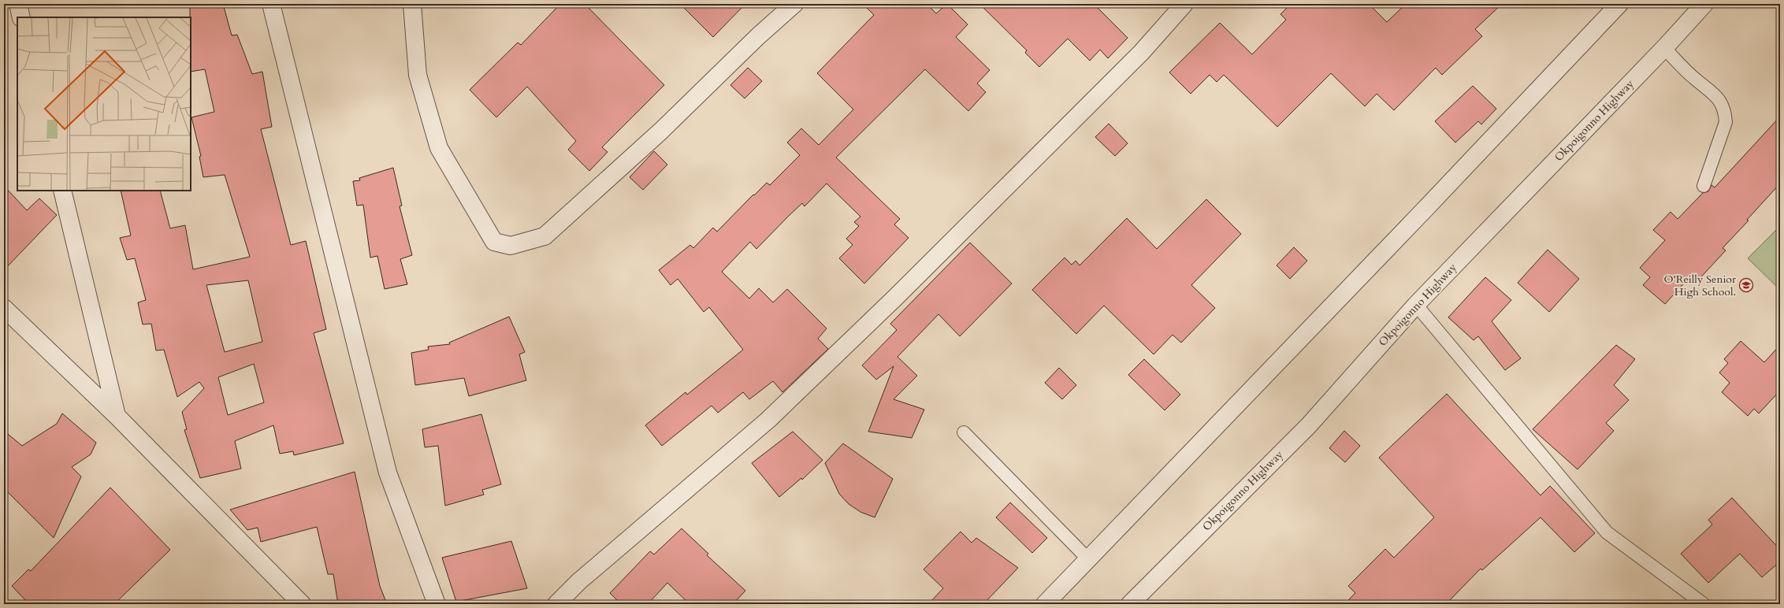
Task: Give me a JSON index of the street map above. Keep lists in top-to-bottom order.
{
  "streets": {
    "street": ["Okpoigonno Highway"]
  },
  "places": {
    "school or university": ["O'Reilly Senior High School."]
  }
}
